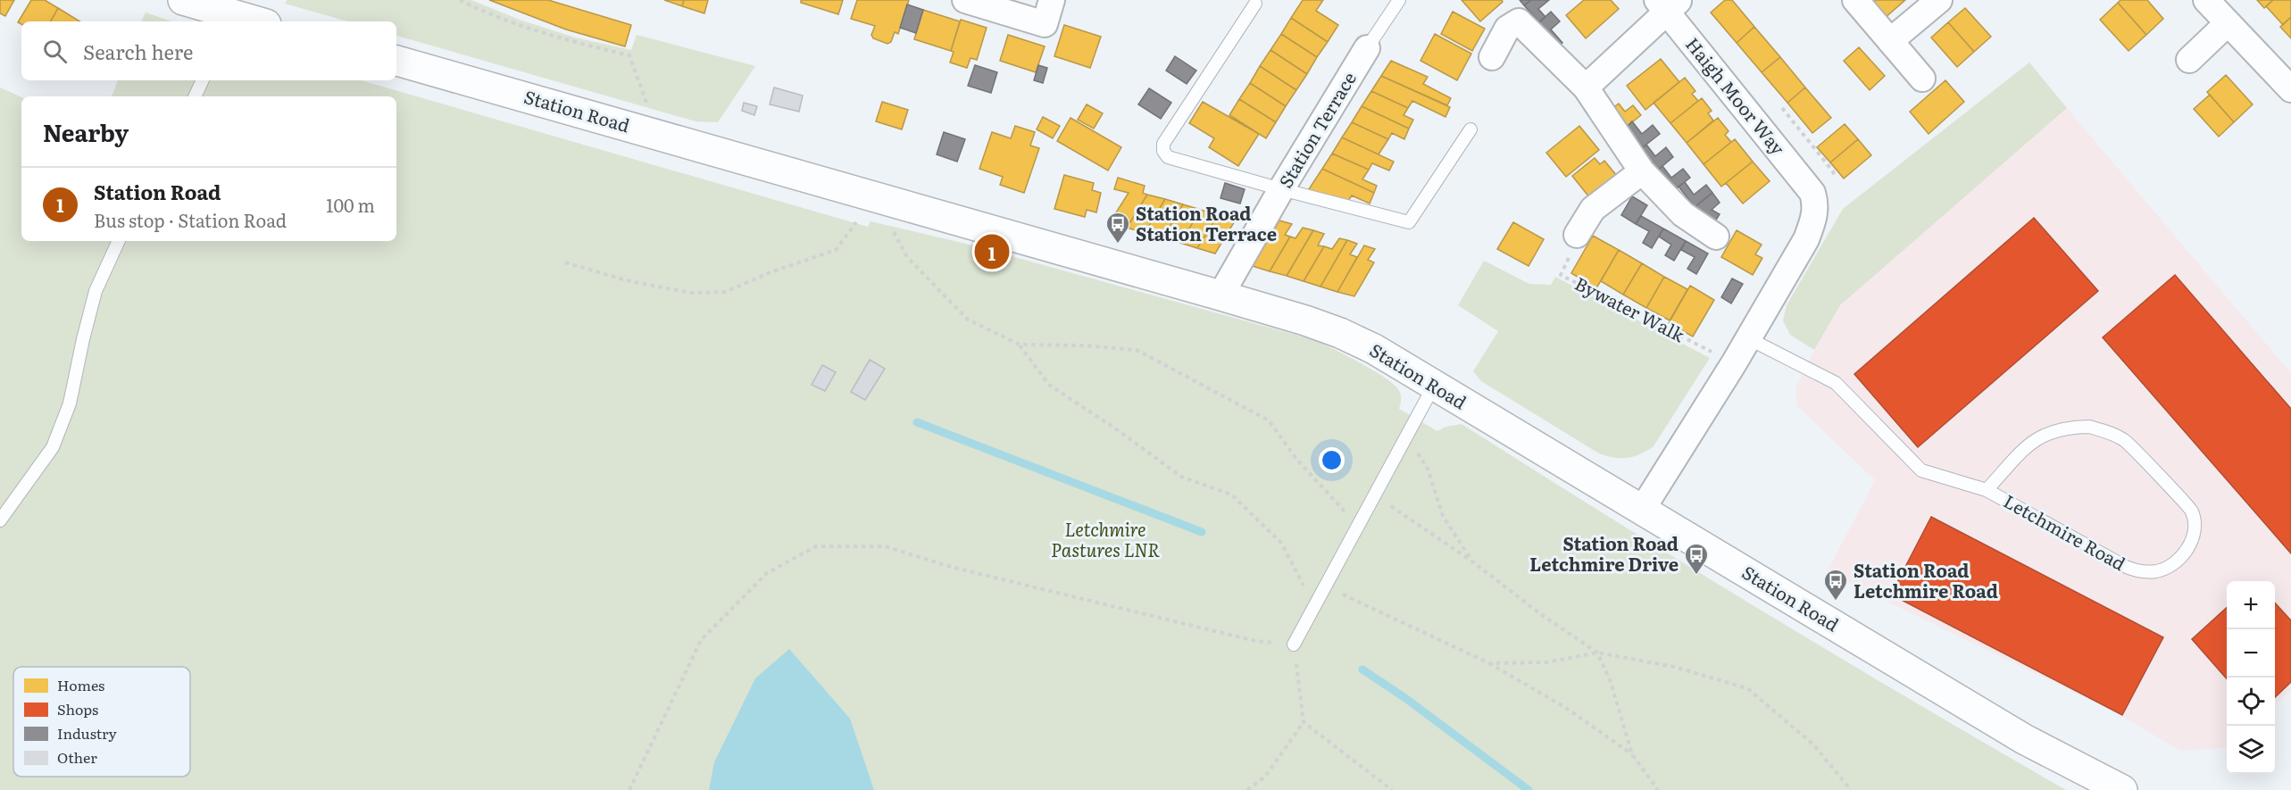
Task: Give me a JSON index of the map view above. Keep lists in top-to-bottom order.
{
  "streets": {
    "street": ["Haigh Moor Way", "Station Road", "Station Terrace"],
    "lane": ["Letchmire Road"],
    "path": ["Bywater Walk"]
  },
  "crossings": [
    ["Haigh Moor Way", "Letchmire Road"],
    ["Station Road", "Station Terrace"]
  ],
  "parks": ["Letchmire Pastures LNR"],
  "places": {
    "bus stop": ["Station Road Station Terrace", "Station Road Letchmire Drive", "Station Road Letchmire Road"]
  },
  "legend": [
    "Homes",
    "Shops",
    "Industry",
    "Other"
  ],
  "page": {
    "search": "Search here",
    "heading": "Nearby",
    "list": [
      {
        "mark": "1",
        "name": "Station Road",
        "note": "Bus stop · Station Road",
        "value": "100 m"
      }
    ],
    "pins": "1",
    "map_buttons": ["+", "−"]
  }
}
